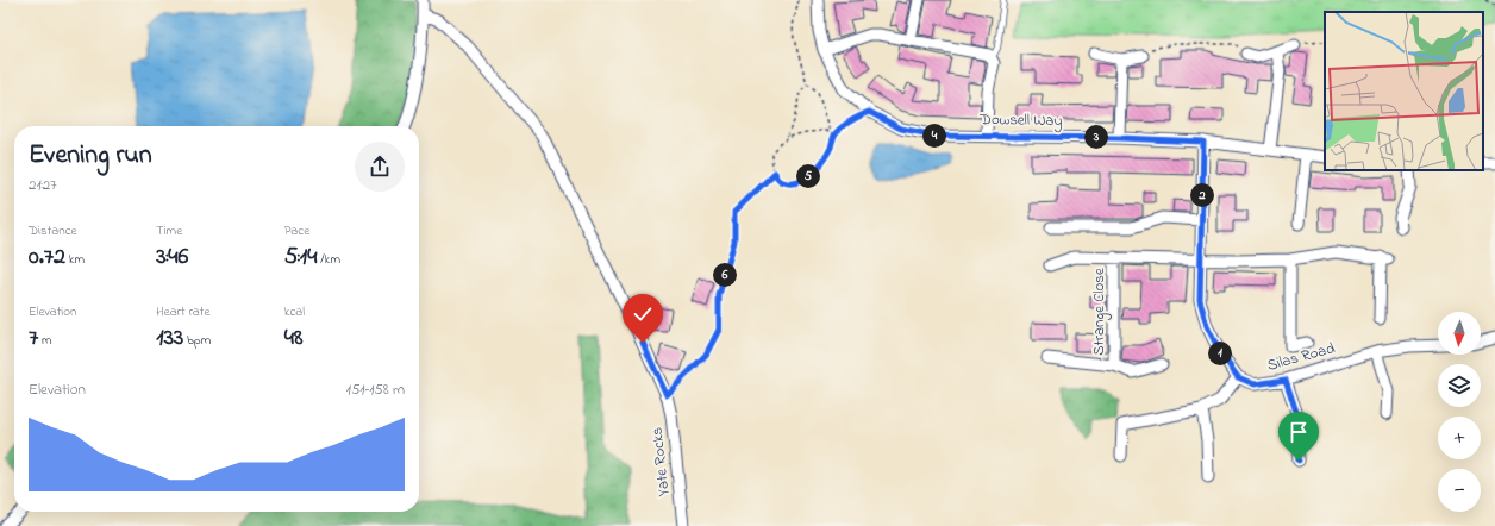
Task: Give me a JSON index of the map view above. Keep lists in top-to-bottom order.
{
  "streets": {
    "street": [
      "Dowsell Way",
      "Strange Close",
      "Silas Road",
      "Yate Rocks"
    ]
  },
  "north": "bottom",
  "page": {
    "pins": [
      "4",
      "3",
      "5",
      "2",
      "6",
      "1"
    ],
    "heading": ["Evening run", "21:27"],
    "stats": [
      ["Distance", "0.72 km"],
      ["Time", "3:46"],
      ["Pace", "5:14 /km"],
      ["Elevation", "7 m"],
      ["Heart rate", "133 bpm"],
      ["kcal", "48"]
    ],
    "map_buttons": ["+", "−"],
    "chart": ["Elevation", "151–158 m"]
  }
}
